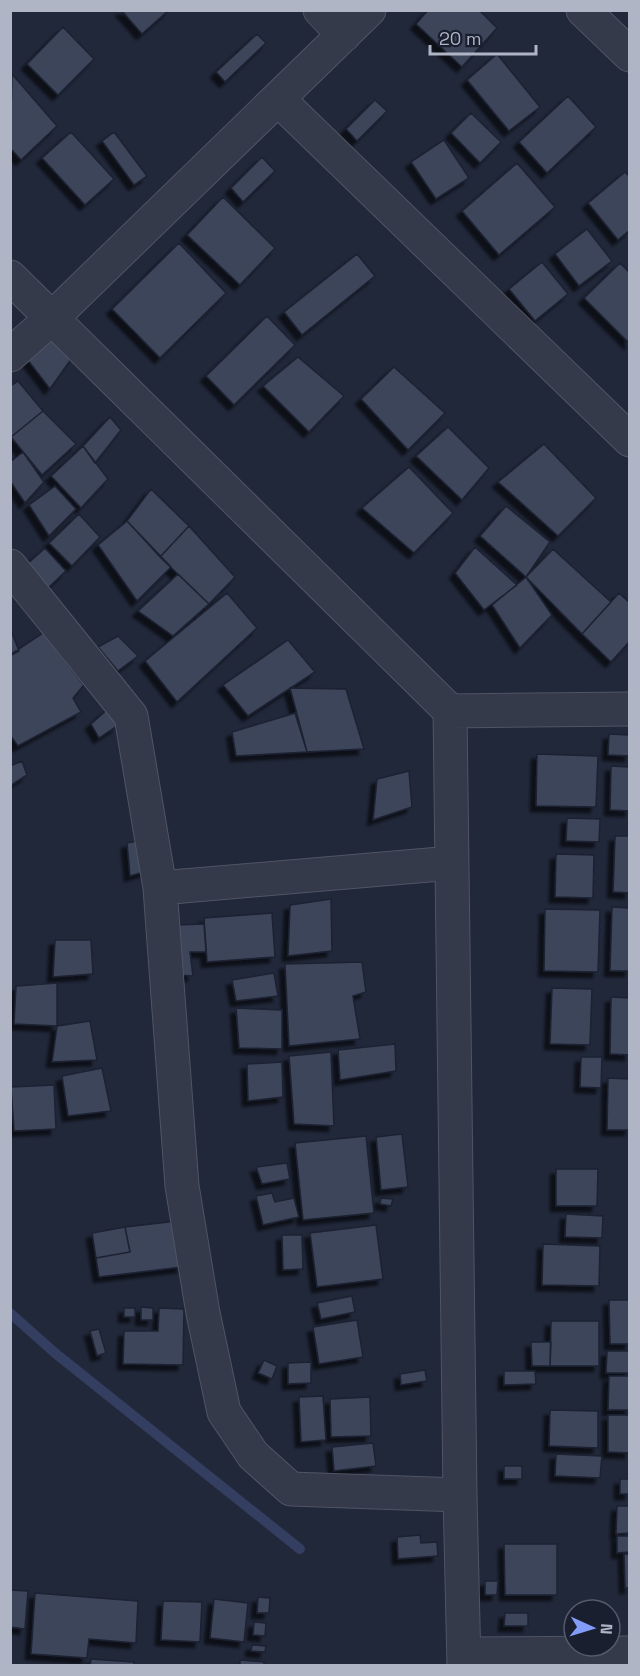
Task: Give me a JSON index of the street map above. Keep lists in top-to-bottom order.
{
  "scale_bar": "20 m",
  "north": "right"
}
